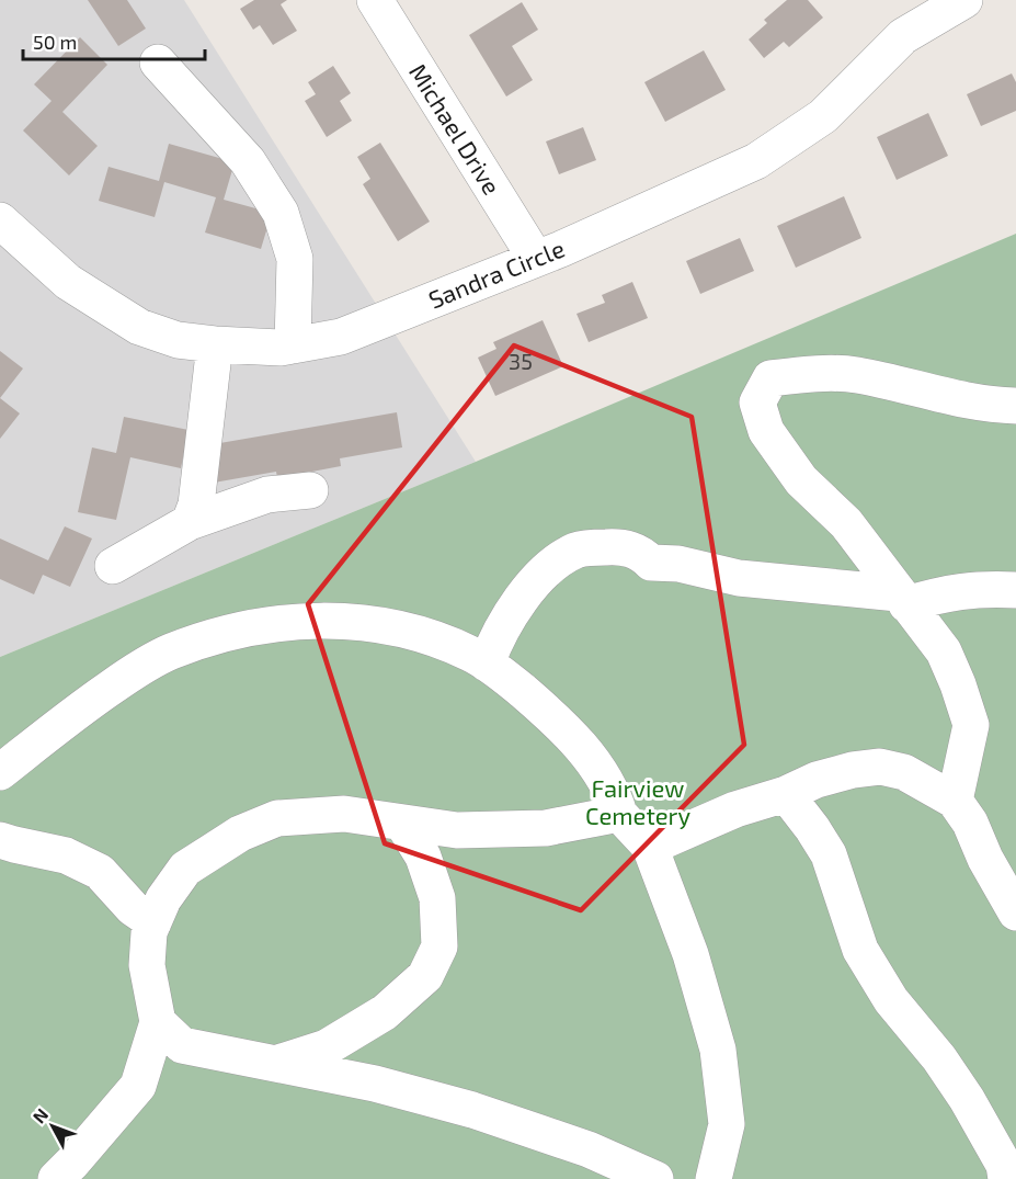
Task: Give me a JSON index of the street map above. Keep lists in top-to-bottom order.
{
  "streets": {
    "street": ["Michael Drive", "Sandra Circle"]
  },
  "crossings": [
    ["Michael Drive", "Sandra Circle"]
  ],
  "parks": ["Fairview Cemetery"],
  "house_numbers": ["35"],
  "scale_bar": "50 m",
  "north": "top left"
}
